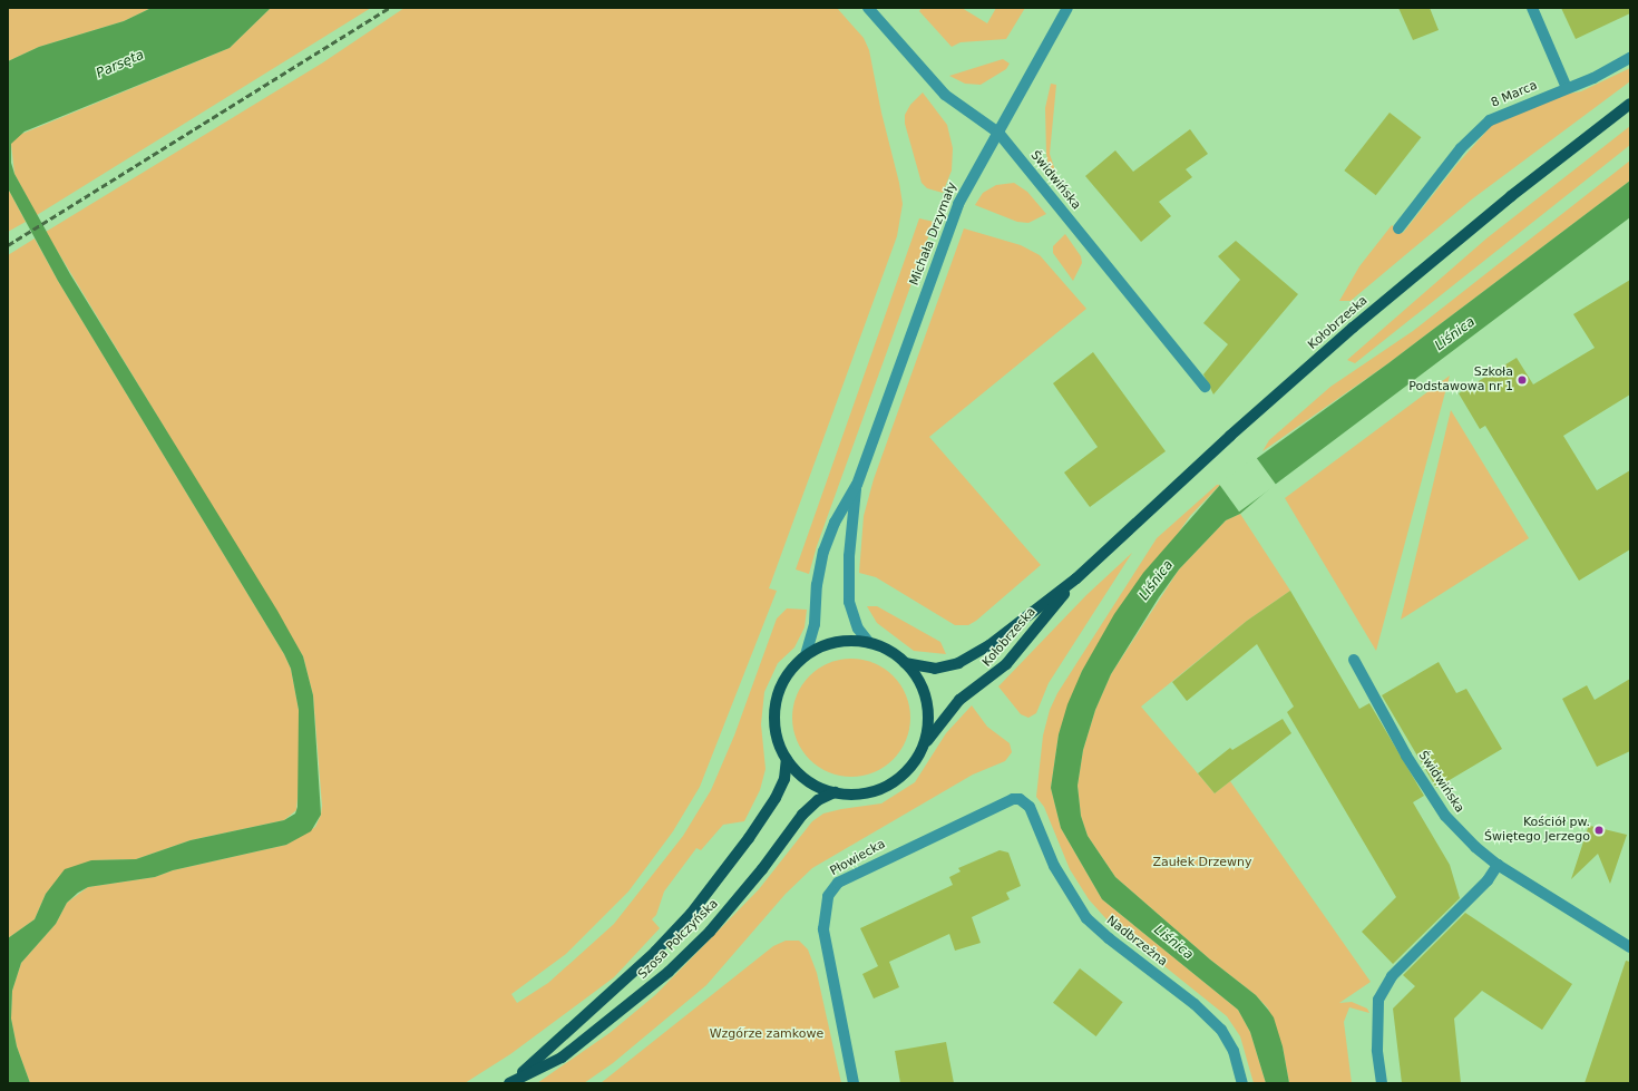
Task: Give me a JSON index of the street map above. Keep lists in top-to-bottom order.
{
  "streets": {
    "main road": ["Kołobrzeska", "Szosa Połczyńska"],
    "street": [
      "8 Marca",
      "Świdwińska",
      "Michała Drzymały",
      "Płowiecka",
      "Nadbrzeżna"
    ]
  },
  "crossings": [
    ["Świdwińska", "Michała Drzymały"],
    ["Michała Drzymały", "Kołobrzeska"],
    ["Michała Drzymały", "Szosa Połczyńska"],
    ["Kołobrzeska", "Szosa Połczyńska"],
    ["Płowiecka", "Nadbrzeżna"]
  ],
  "water": ["Parsęta", "Liśnica"],
  "parks": ["Zaułek Drzewny", "Wzgórze zamkowe"],
  "places": ["Szkoła Podstawowa nr 1", "Kościół pw. Świętego Jerzego"]
}
